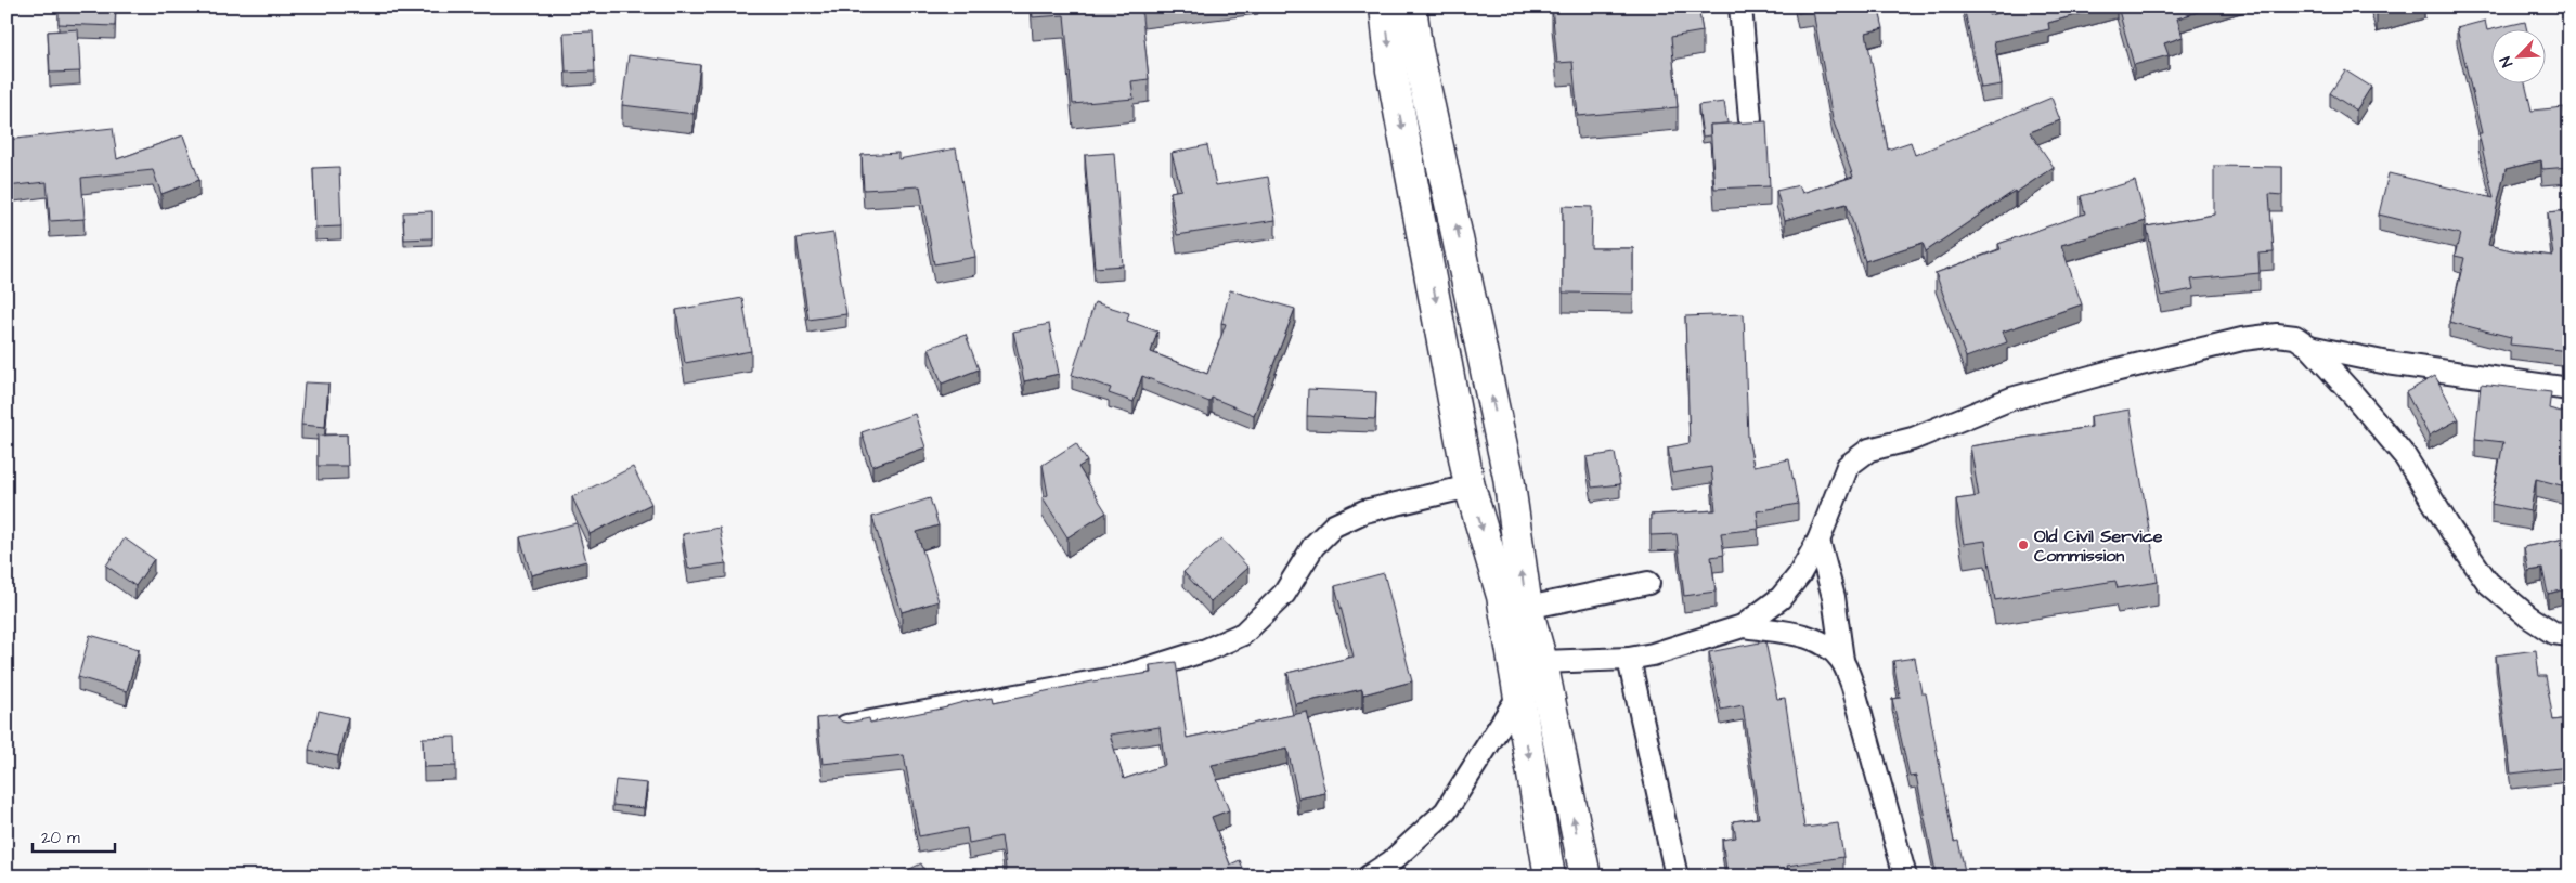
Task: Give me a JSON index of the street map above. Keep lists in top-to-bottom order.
{
  "places": ["Old Civil Service Commission"],
  "scale_bar": "20 m",
  "north": "bottom left"
}
